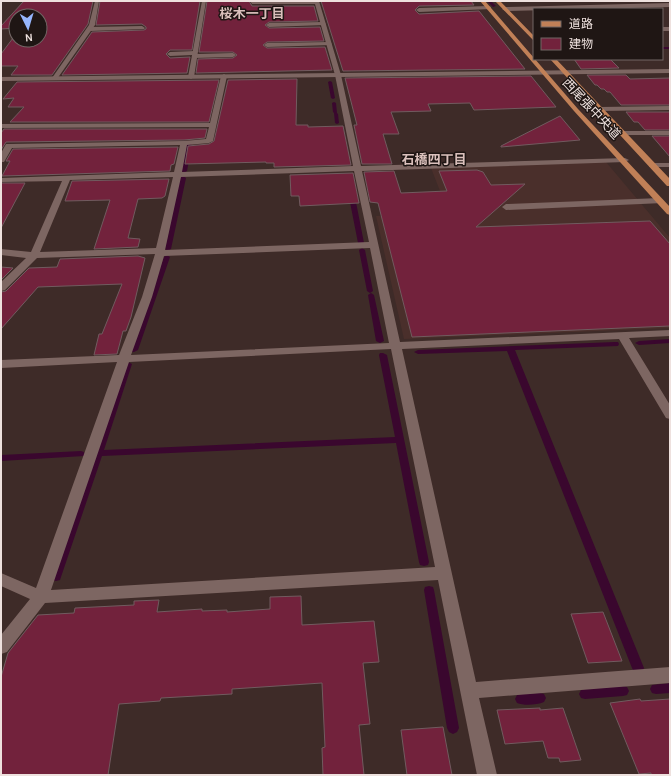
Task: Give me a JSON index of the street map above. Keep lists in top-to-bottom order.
{
  "streets": {
    "main road": ["西尾張中央道"]
  },
  "districts": ["桜木一丁目", "石橋四丁目"],
  "legend": ["道路", "建物"],
  "north": "bottom"
}
